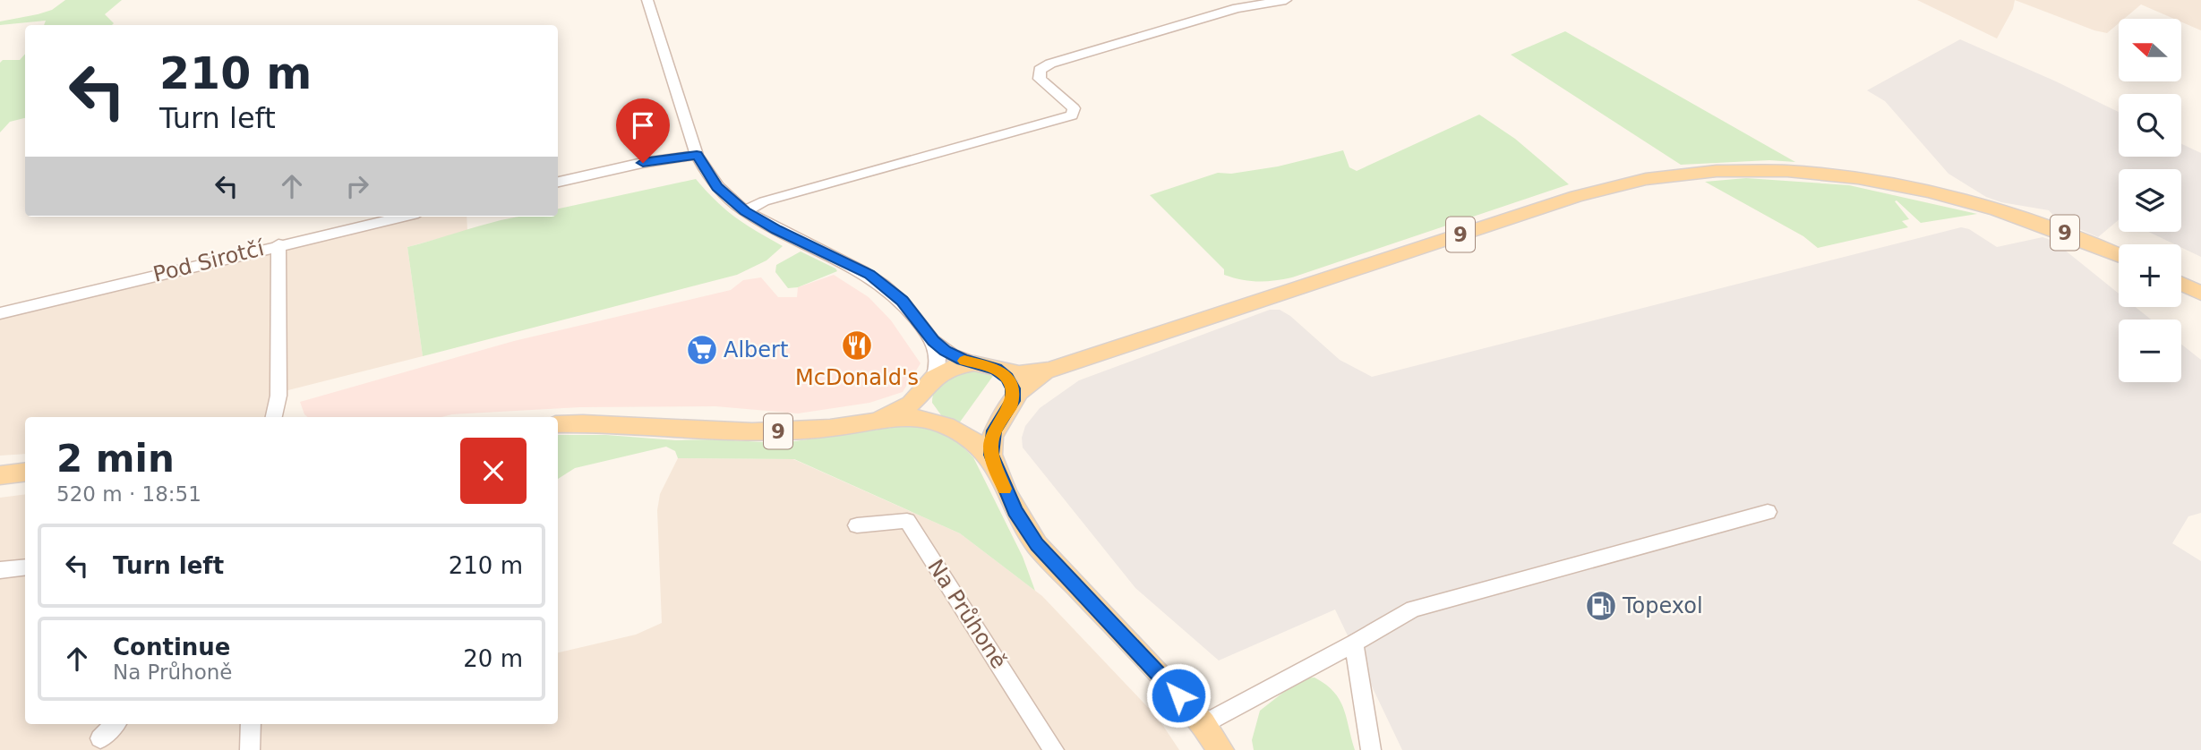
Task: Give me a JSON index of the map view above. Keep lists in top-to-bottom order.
{
  "streets": {
    "main road": ["9"],
    "street": ["Pod Sirotčí", "Na Průhoně"]
  },
  "places": {
    "restaurant": ["McDonald's"],
    "supermarket": ["Albert"],
    "fuel station": ["Topexol"]
  },
  "north": "left",
  "page": {
    "map_buttons": ["+", "−"],
    "turn": ["210 m", "Turn left"],
    "heading": ["2 min", "520 m · 18:51"],
    "list": [
      {
        "name": "Turn left",
        "value": "210 m"
      },
      {
        "name": "Continue",
        "note": "Na Průhoně",
        "value": "20 m"
      }
    ]
  }
}
